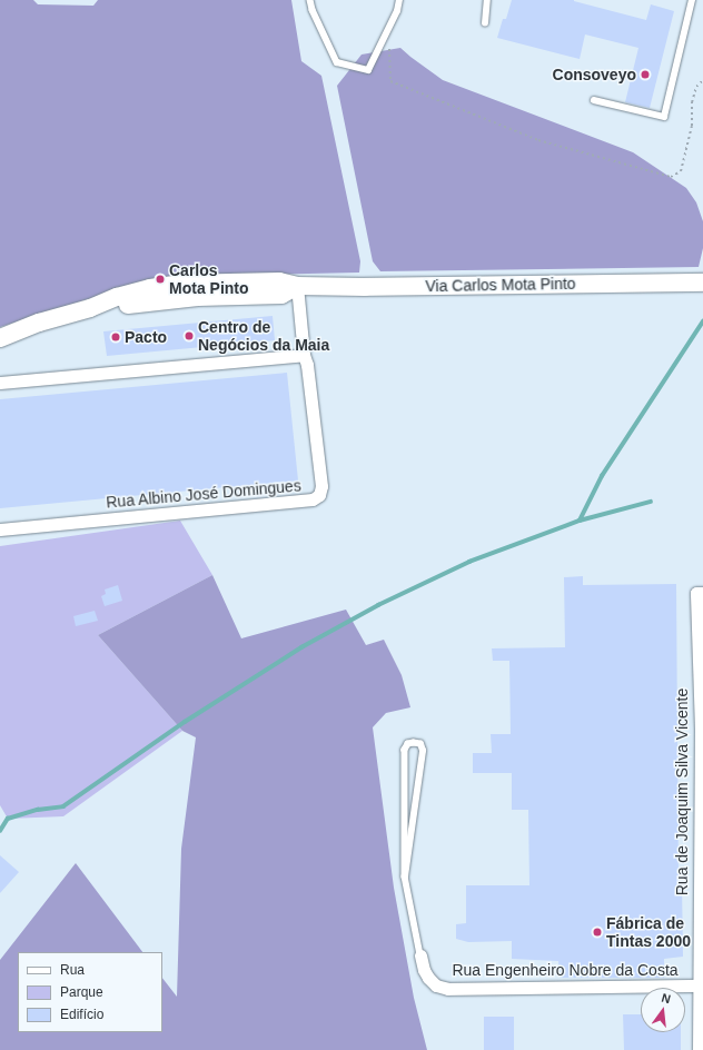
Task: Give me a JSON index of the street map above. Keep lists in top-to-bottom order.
{
  "streets": {
    "main road": ["Via Carlos Mota Pinto"],
    "street": ["Rua Albino José Domingues", "Rua de Joaquim Silva Vicente", "Rua Engenheiro Nobre da Costa"]
  },
  "crossings": [
    ["Via Carlos Mota Pinto", "Rua Albino José Domingues"],
    ["Rua de Joaquim Silva Vicente", "Rua Engenheiro Nobre da Costa"]
  ],
  "places": [
    "Consoveyo",
    "Carlos Mota Pinto",
    "Centro de Negócios da Maia",
    "Pacto",
    "Fábrica de Tintas 2000"
  ],
  "legend": ["Rua", "Parque", "Edifício"],
  "north": "top"
}
